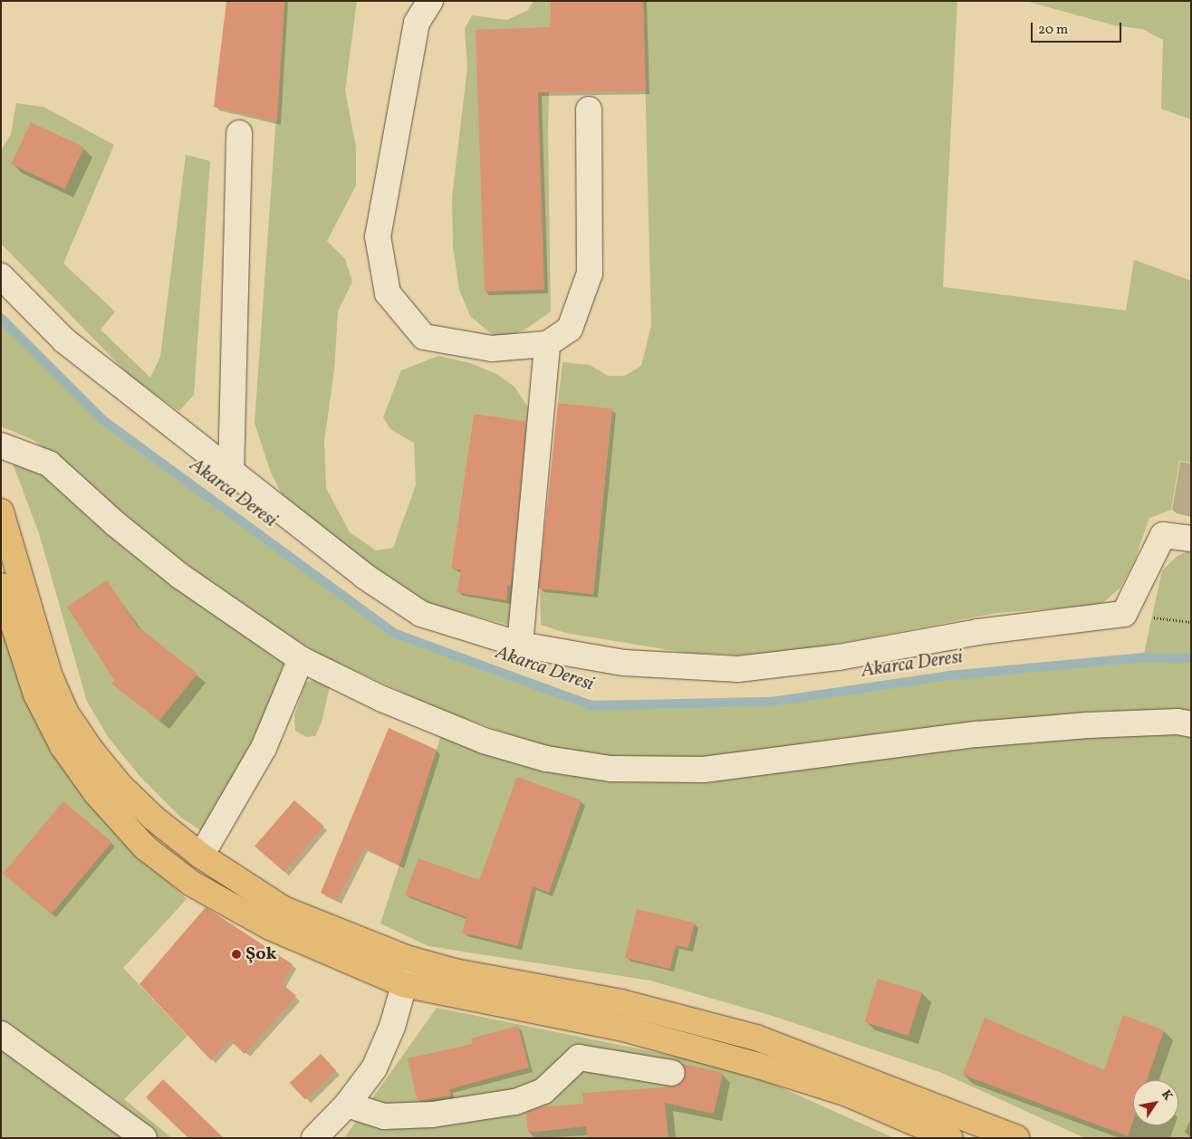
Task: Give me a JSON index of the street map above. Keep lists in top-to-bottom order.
{
  "water": ["Akarca Deresi"],
  "places": ["Şok"],
  "scale_bar": "20 m",
  "north": "top right"
}
